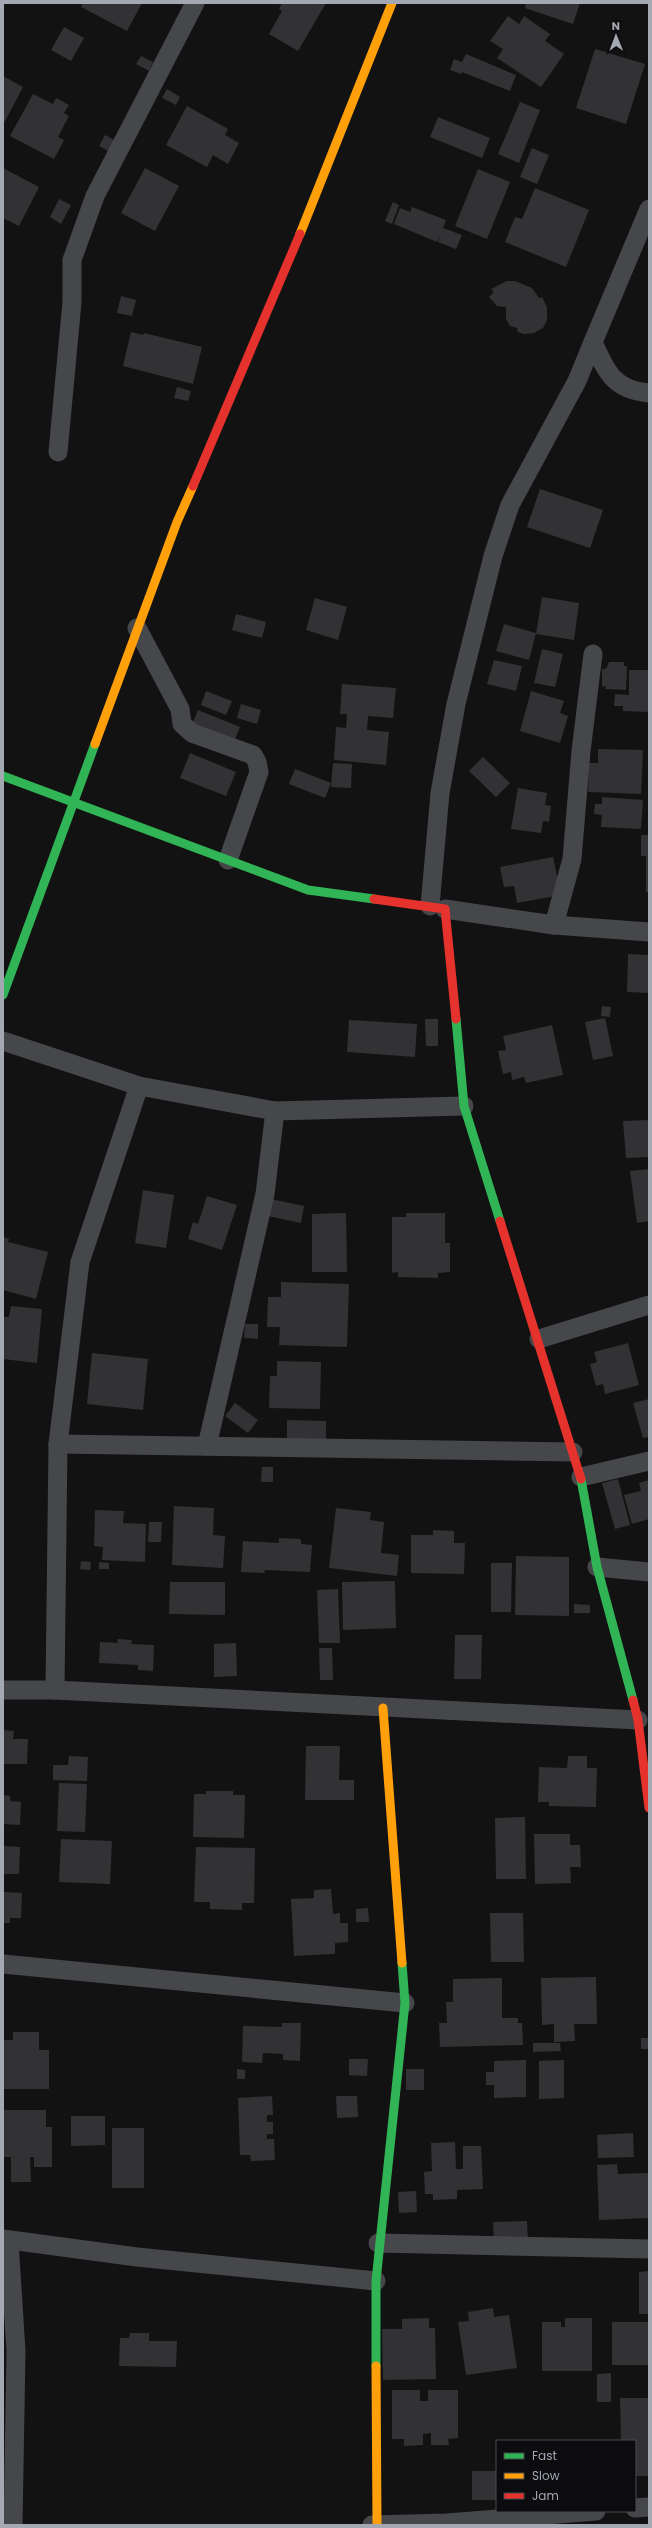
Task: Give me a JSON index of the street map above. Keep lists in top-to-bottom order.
{
  "legend": ["Fast", "Slow", "Jam"],
  "north": "top"
}
